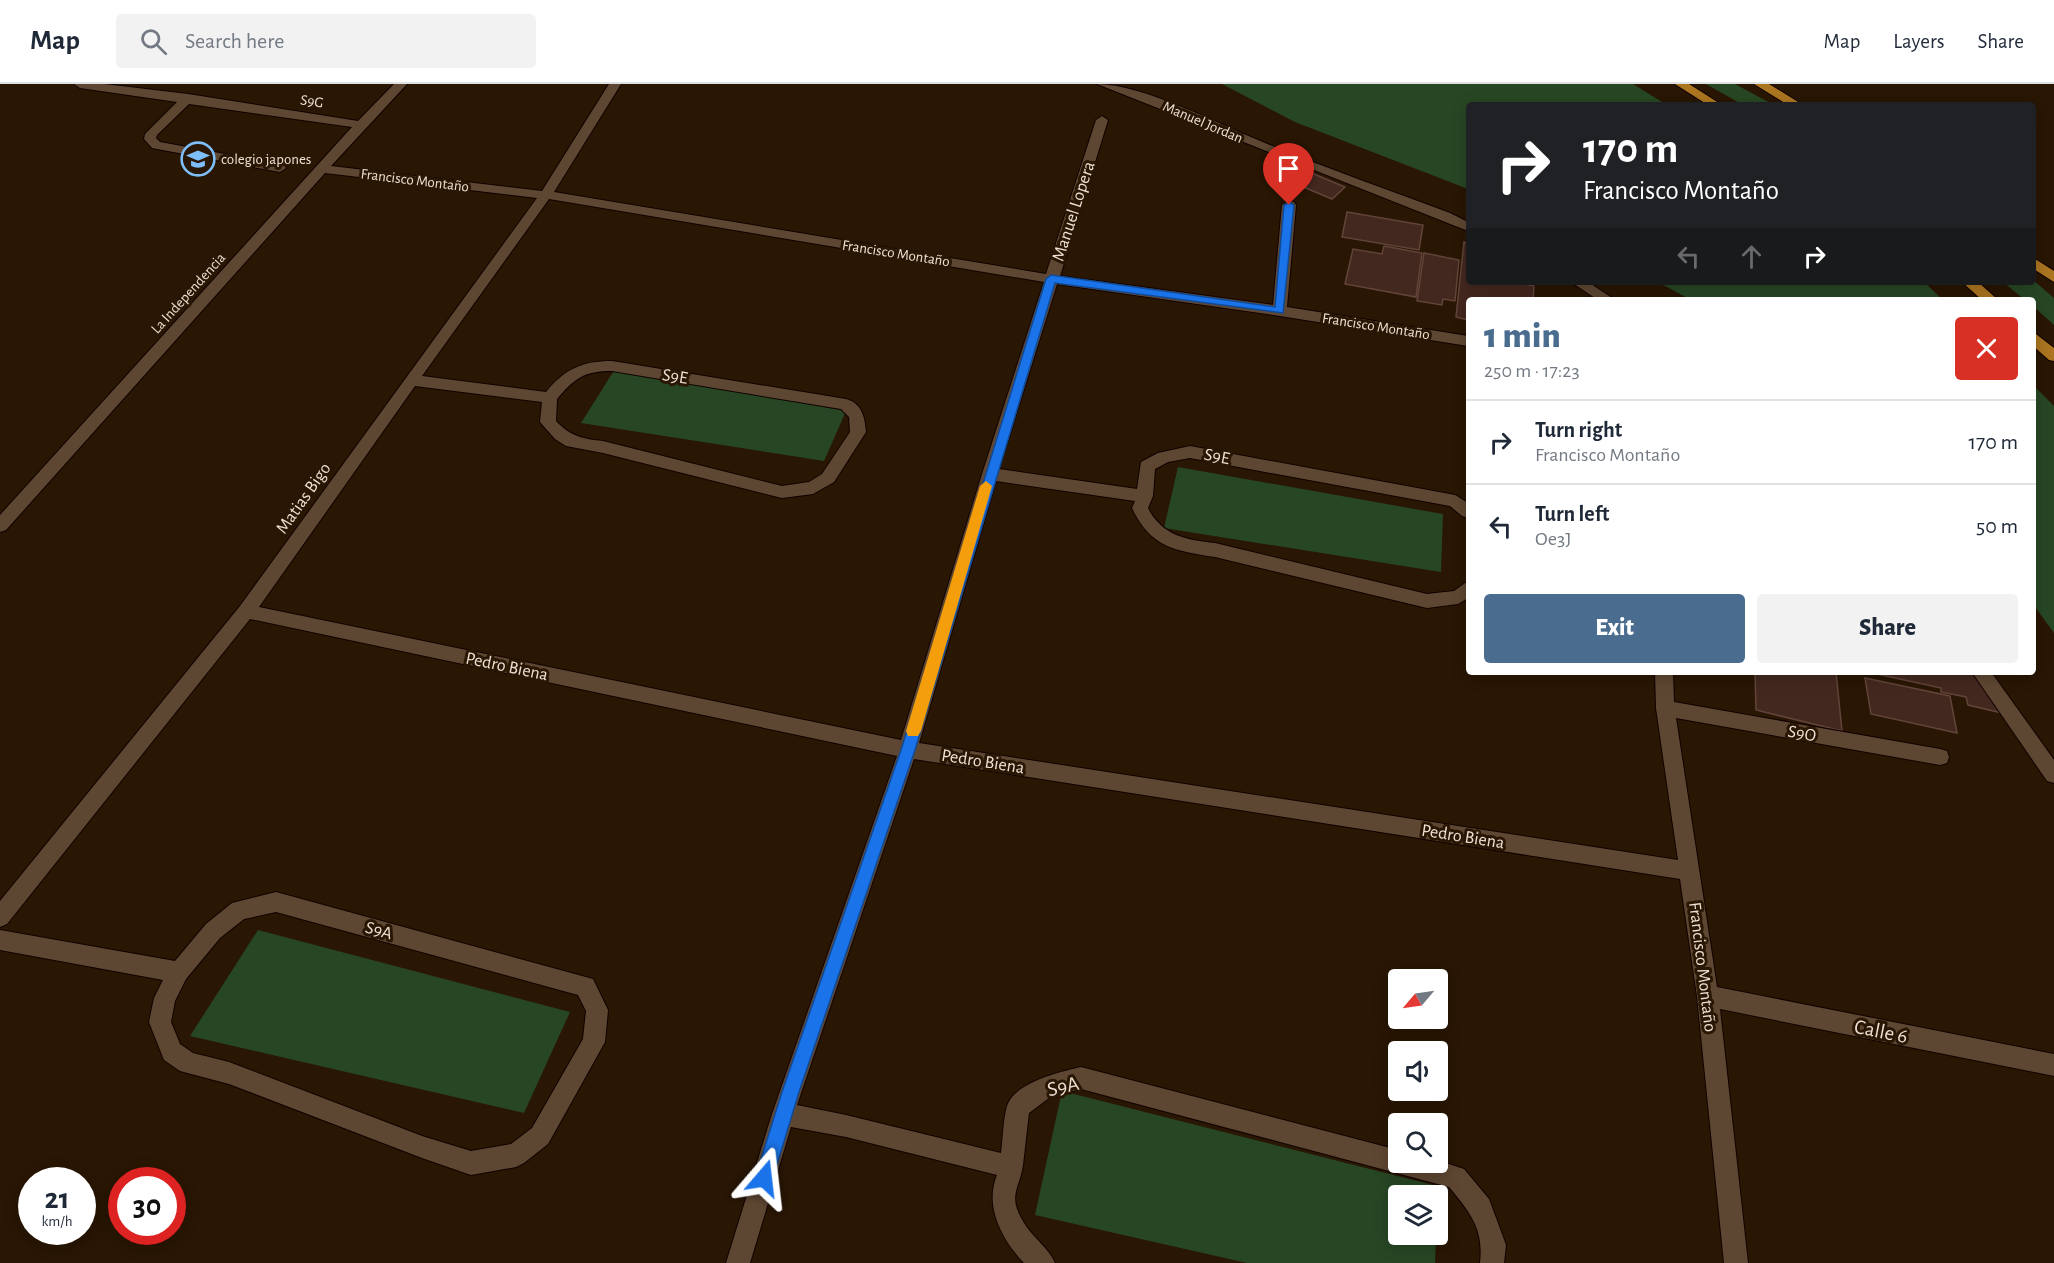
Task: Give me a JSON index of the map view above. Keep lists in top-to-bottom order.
{
  "streets": {
    "street": [
      "S9G",
      "Manuel Jordan",
      "Francisco Montaño",
      "Manuel Lopera",
      "La Independencia",
      "S9E",
      "Matias Bigo",
      "Pedro Biena",
      "S9O",
      "S9A",
      "Calle 6"
    ]
  },
  "crossings": [
    ["S9G", "La Independencia"],
    ["Francisco Montaño", "Manuel Lopera"],
    ["Francisco Montaño", "La Independencia"],
    ["Francisco Montaño", "Matias Bigo"],
    ["Francisco Montaño", "Pedro Biena"],
    ["Francisco Montaño", "S9O"],
    ["Francisco Montaño", "Calle 6"],
    ["Manuel Lopera", "Pedro Biena"],
    ["Matias Bigo", "Pedro Biena"]
  ],
  "places": {
    "school or university": ["colegio japones"]
  },
  "north": "bottom left",
  "page": {
    "header": "Map",
    "search": "Search here",
    "nav": ["Map", "Layers", "Share"],
    "turn": ["170 m", "Francisco Montaño"],
    "heading": ["1 min", "250 m · 17:23"],
    "list": [
      {
        "name": "Turn right",
        "note": "Francisco Montaño",
        "value": "170 m"
      },
      {
        "name": "Turn left",
        "note": "Oe3J",
        "value": "50 m"
      }
    ],
    "buttons": ["Exit", "Share"],
    "speed": "21 km/h",
    "limit": "30"
  }
}
